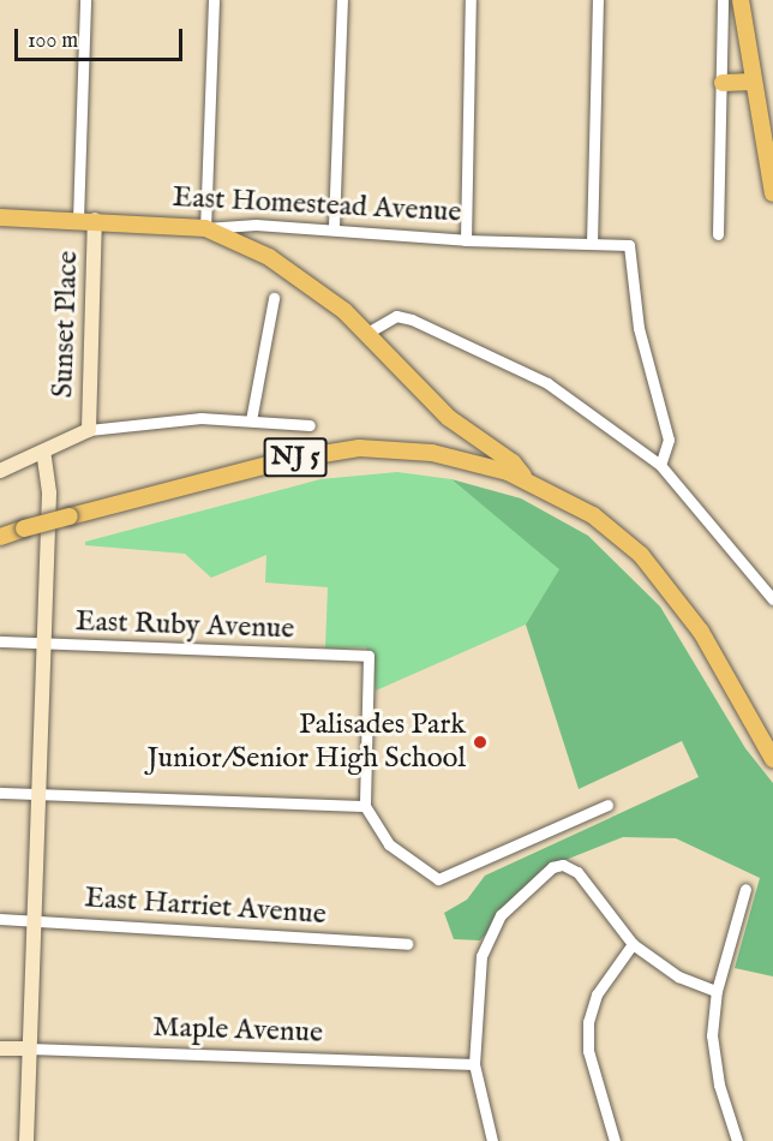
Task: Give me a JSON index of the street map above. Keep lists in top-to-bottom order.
{
  "streets": {
    "main road": ["East Homestead Avenue", "NJ 5"],
    "street": [
      "Sunset Place",
      "East Ruby Avenue",
      "East Harriet Avenue",
      "Maple Avenue"
    ]
  },
  "crossings": [
    ["East Homestead Avenue", "Sunset Place"]
  ],
  "places": ["Palisades Park Junior/Senior High School"],
  "scale_bar": "100 m"
}
